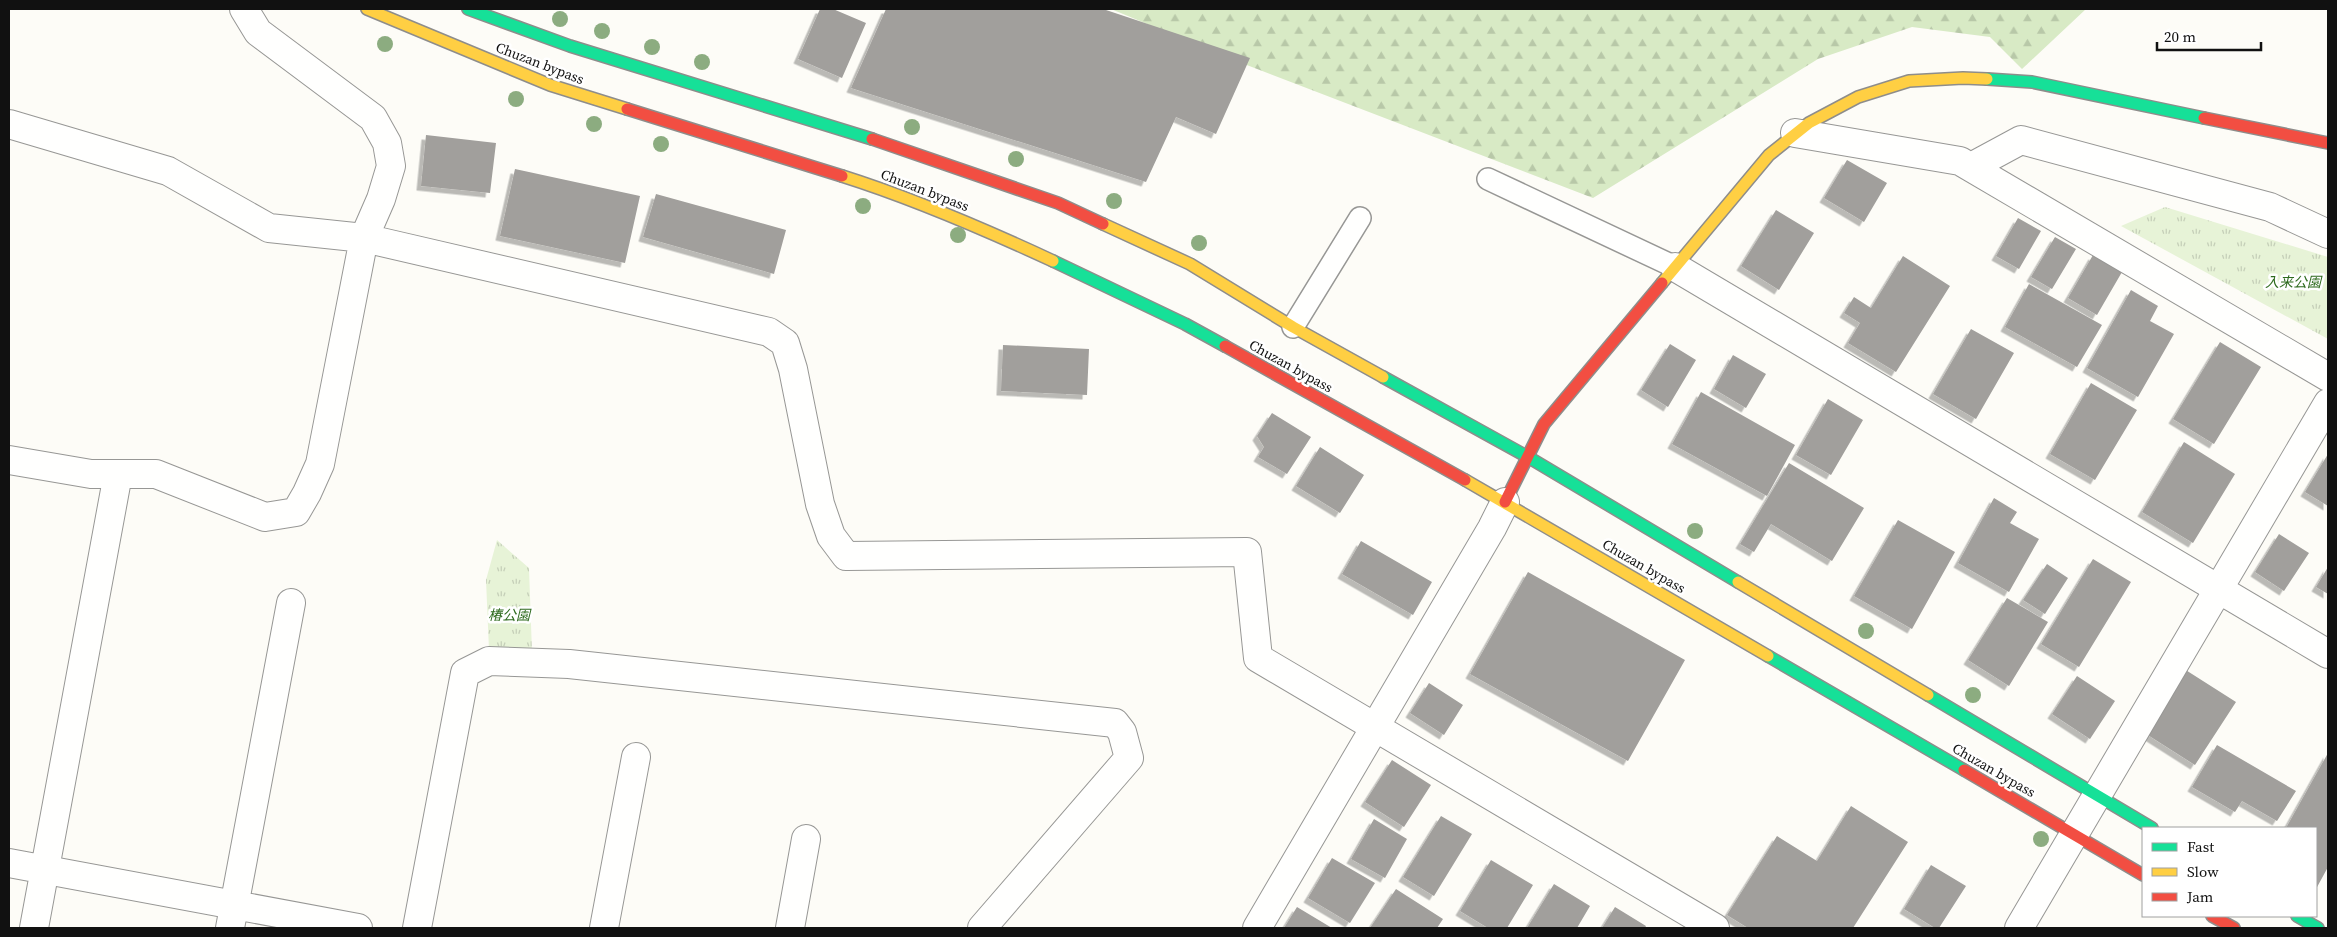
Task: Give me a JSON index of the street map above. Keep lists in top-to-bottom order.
{
  "streets": {
    "street": ["Chuzan bypass"]
  },
  "parks": ["入来公園", "椿公園"],
  "legend": ["Fast", "Slow", "Jam"],
  "scale_bar": "20 m"
}
